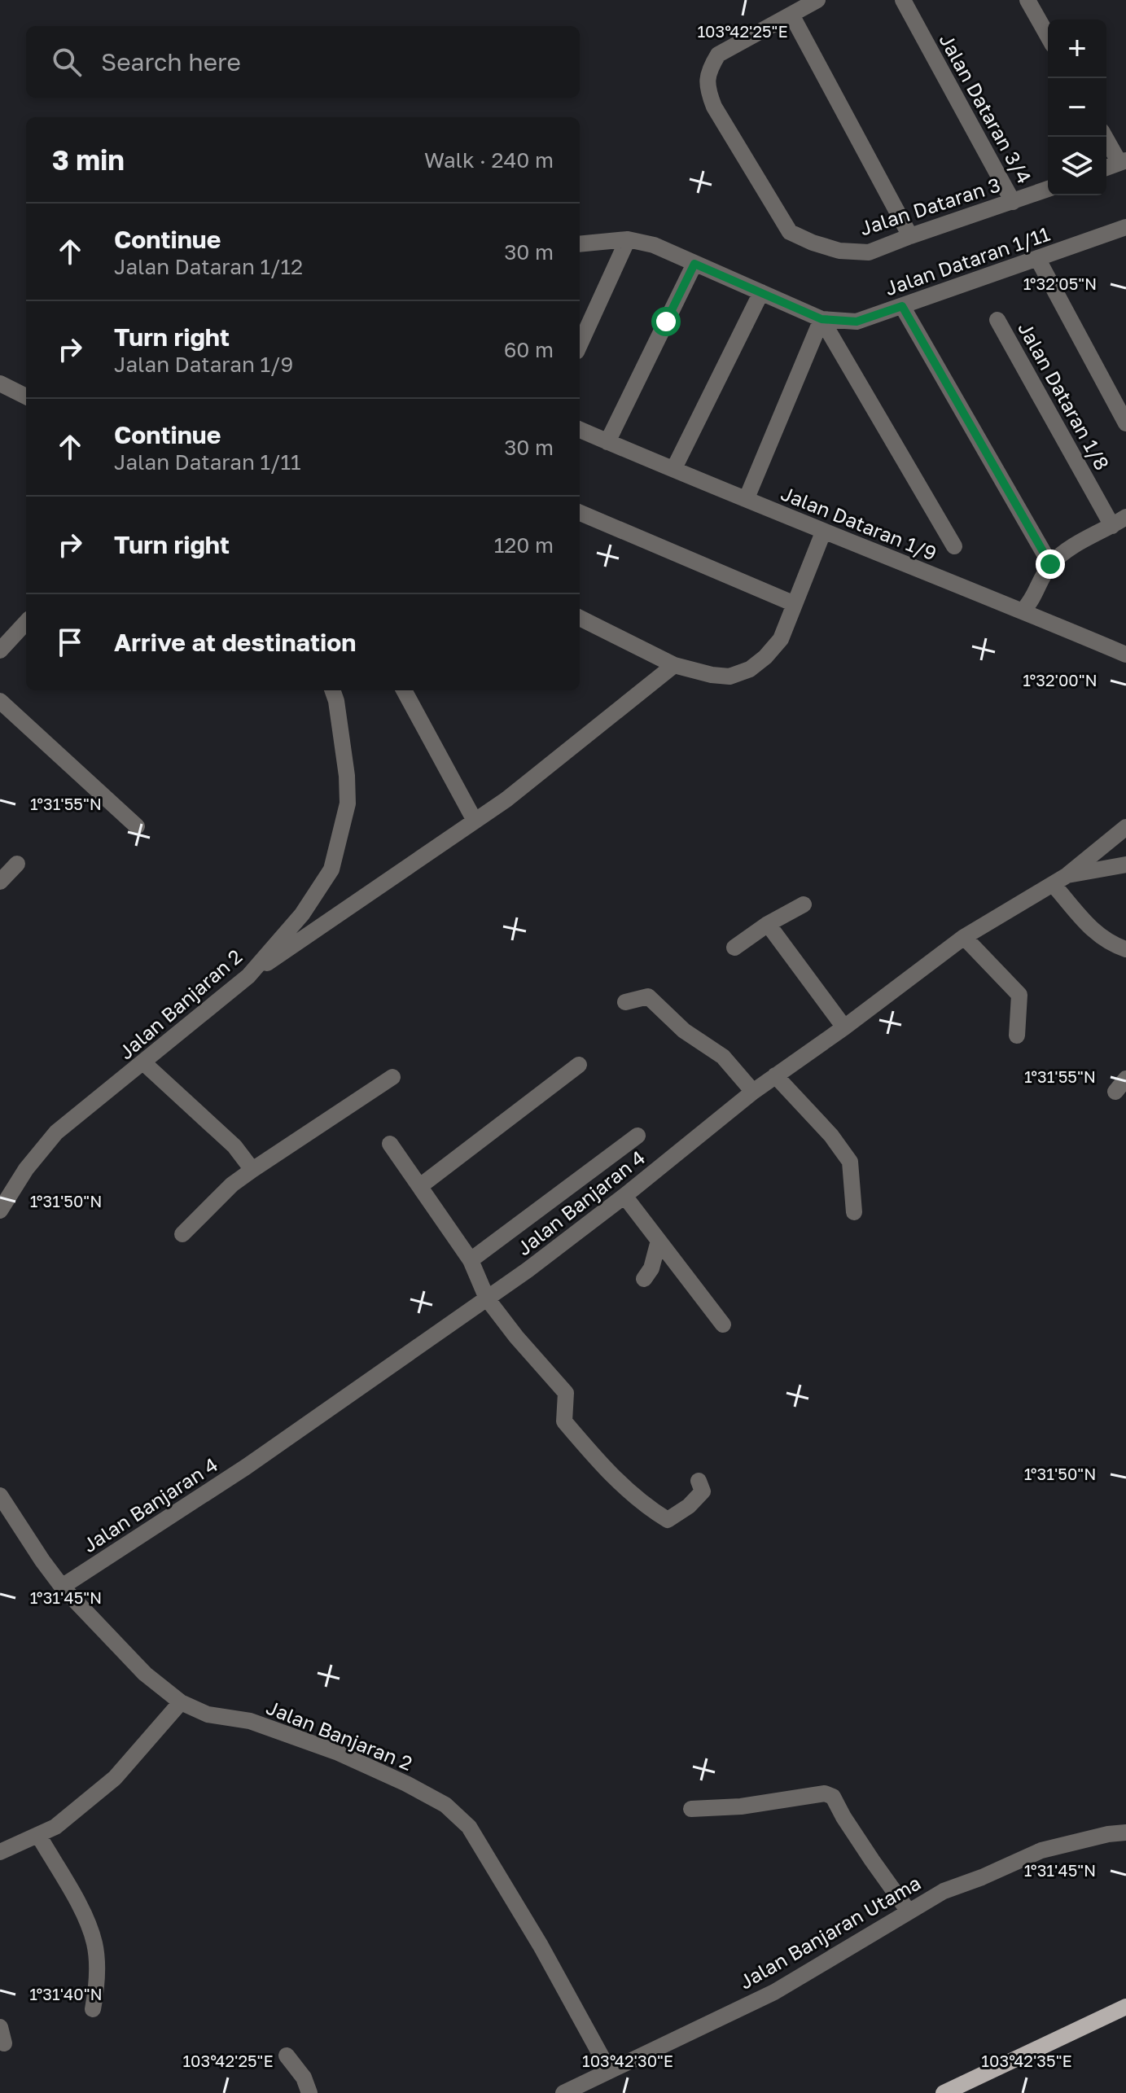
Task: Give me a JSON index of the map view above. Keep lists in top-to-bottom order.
{
  "streets": {
    "street": [
      "Jalan Dataran 3/4",
      "Jalan Dataran 3",
      "Jalan Dataran 1/11",
      "Jalan Dataran 1/8",
      "Jalan Dataran 1/9",
      "Jalan Banjaran 2",
      "Jalan Banjaran 4",
      "Jalan Banjaran Utama"
    ]
  },
  "crossings": [
    ["Jalan Dataran 3/4", "Jalan Dataran 3"],
    ["Jalan Banjaran 2", "Jalan Banjaran 4"],
    ["Jalan Banjaran 2", "Jalan Banjaran Utama"]
  ],
  "page": {
    "map_buttons": ["+", "−"],
    "search": "Search here",
    "heading": ["3 min", "Walk · 240 m"],
    "list": [
      ["Continue", "Jalan Dataran 1/12", "30 m"],
      ["Turn right", "Jalan Dataran 1/9", "60 m"],
      ["Continue", "Jalan Dataran 1/11", "30 m"],
      ["Turn right", "120 m"],
      "Arrive at destination"
    ]
  },
  "coordinates": [
    "103°42'25\"E",
    "1°32'05\"N",
    "1°32'00\"N",
    "1°31'55\"N",
    "1°31'50\"N",
    "1°31'45\"N",
    "1°31'40\"N",
    "103°42'30\"E",
    "103°42'35\"E"
  ]
}
